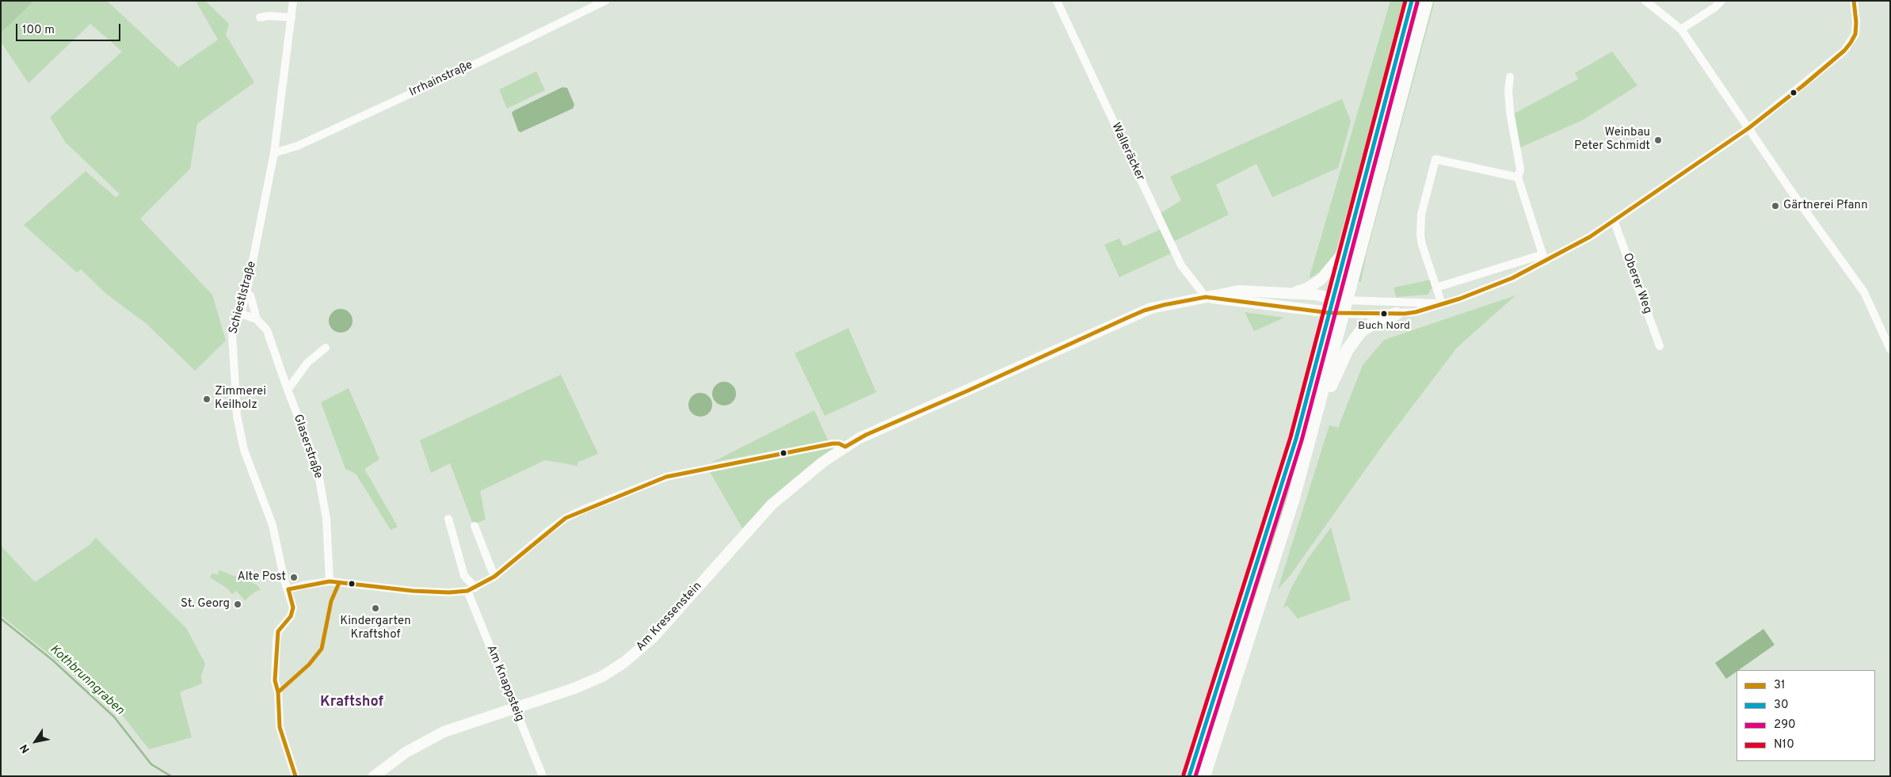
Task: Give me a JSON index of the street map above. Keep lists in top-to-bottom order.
{
  "streets": {
    "street": [
      "Irrhainstraße",
      "Walleräcker",
      "Oberer Weg",
      "Schiestlstraße",
      "Glaserstraße",
      "Am Kressenstein",
      "Am Knappsteig"
    ]
  },
  "crossings": [
    ["Irrhainstraße", "Schiestlstraße"],
    ["Walleräcker", "Am Kressenstein"],
    ["Schiestlstraße", "Glaserstraße"],
    ["Am Kressenstein", "Am Knappsteig"]
  ],
  "districts": ["Kraftshof"],
  "water": ["Kothbrunngraben"],
  "places": [
    "Weinbau Peter Schmidt",
    "Gärtnerei Pfann",
    "Buch Nord",
    "Zimmerei Keilholz",
    "Alte Post",
    "St. Georg",
    "Kindergarten Kraftshof"
  ],
  "lines": [
    "transit line 31",
    "transit line 30",
    "transit line N10",
    "transit line 290"
  ],
  "legend": [
    "31",
    "30",
    "290",
    "N10"
  ],
  "scale_bar": "100 m",
  "north": "bottom left"
}
